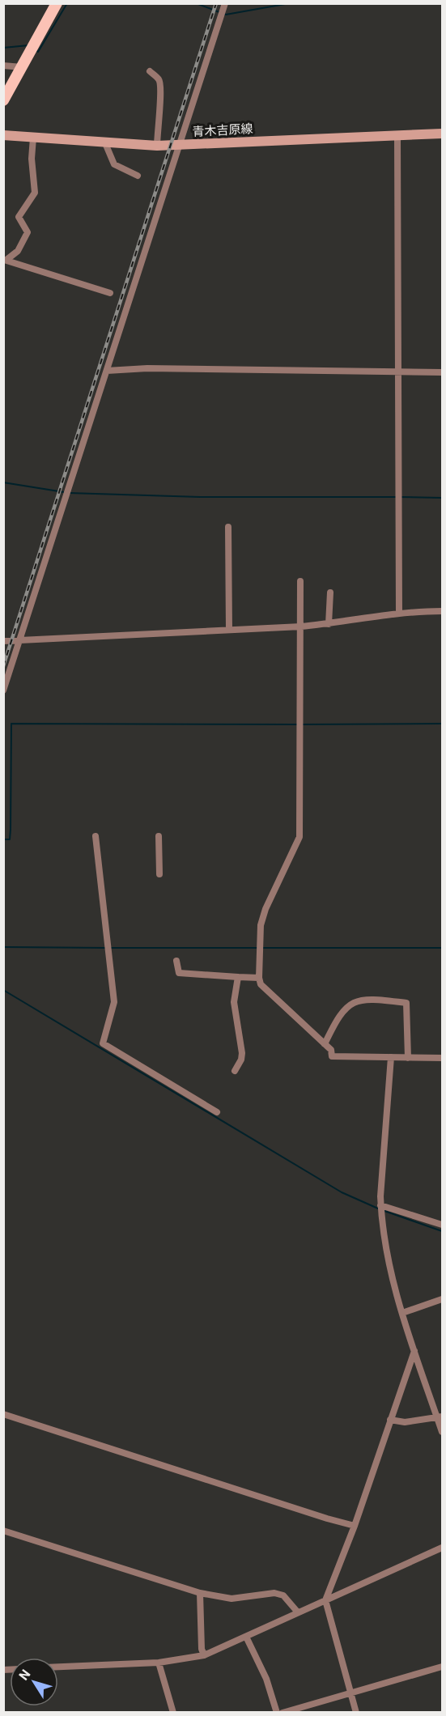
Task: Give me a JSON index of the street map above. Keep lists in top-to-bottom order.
{
  "streets": {
    "main road": ["青木吉原線"]
  },
  "north": "top left"
}
